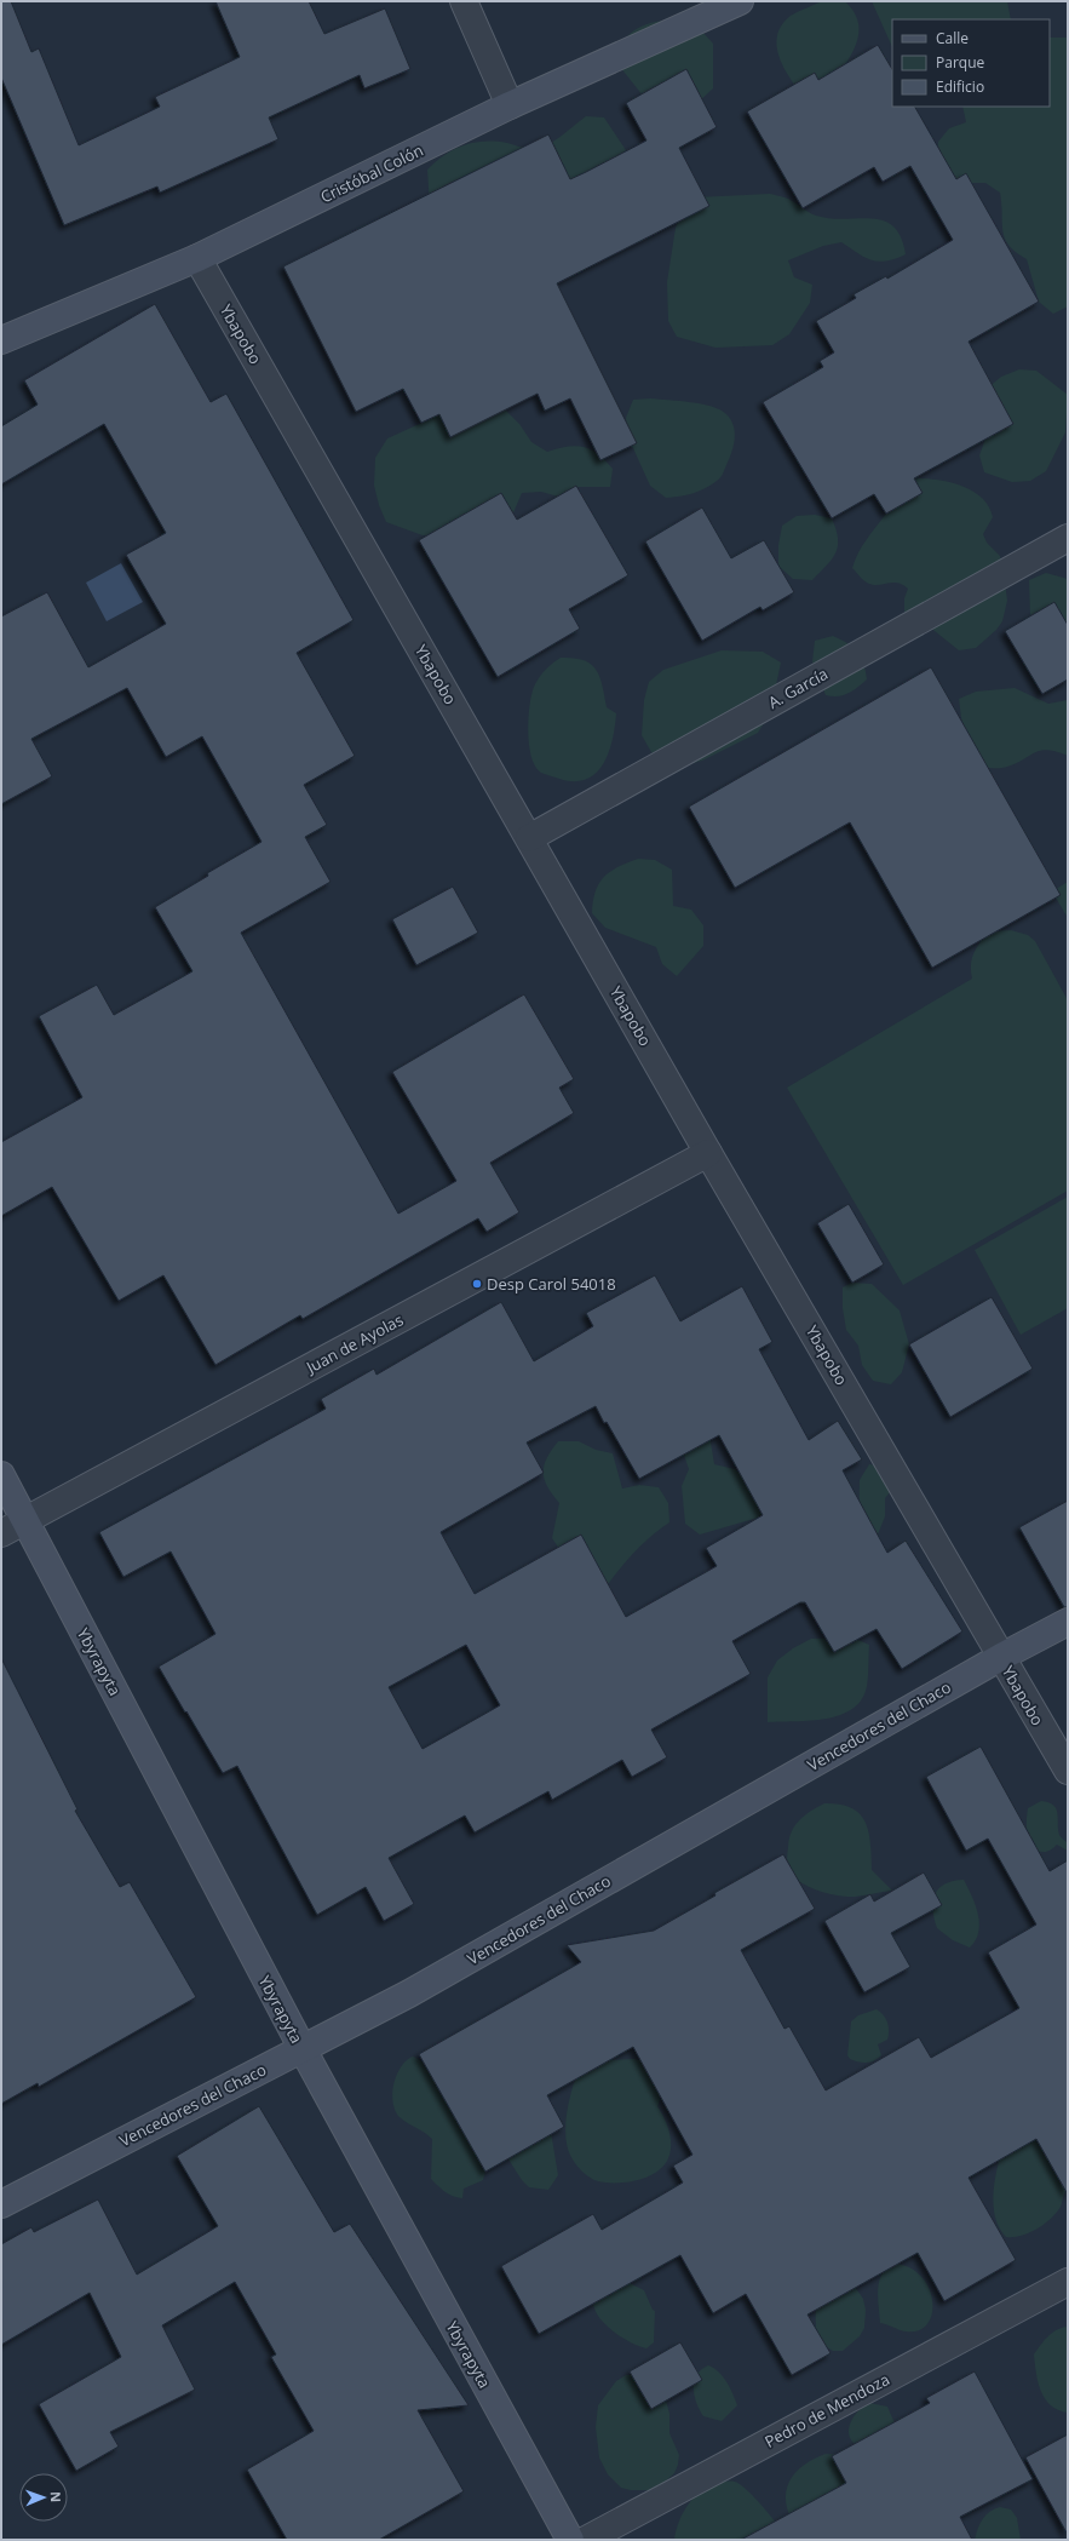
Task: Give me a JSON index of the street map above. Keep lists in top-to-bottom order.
{
  "streets": {
    "street": [
      "Cristóbal Colón",
      "Ybapobo",
      "A. García",
      "Juan de Ayolas",
      "Ybyrapyta",
      "Vencedores del Chaco",
      "Pedro de Mendoza"
    ]
  },
  "crossings": [
    ["Cristóbal Colón", "Ybapobo"],
    ["Ybapobo", "A. García"],
    ["Ybapobo", "Juan de Ayolas"],
    ["Ybapobo", "Vencedores del Chaco"],
    ["Juan de Ayolas", "Ybyrapyta"],
    ["Ybyrapyta", "Vencedores del Chaco"]
  ],
  "places": ["Desp Carol 54018"],
  "legend": ["Calle", "Parque", "Edificio"],
  "north": "right"
}
